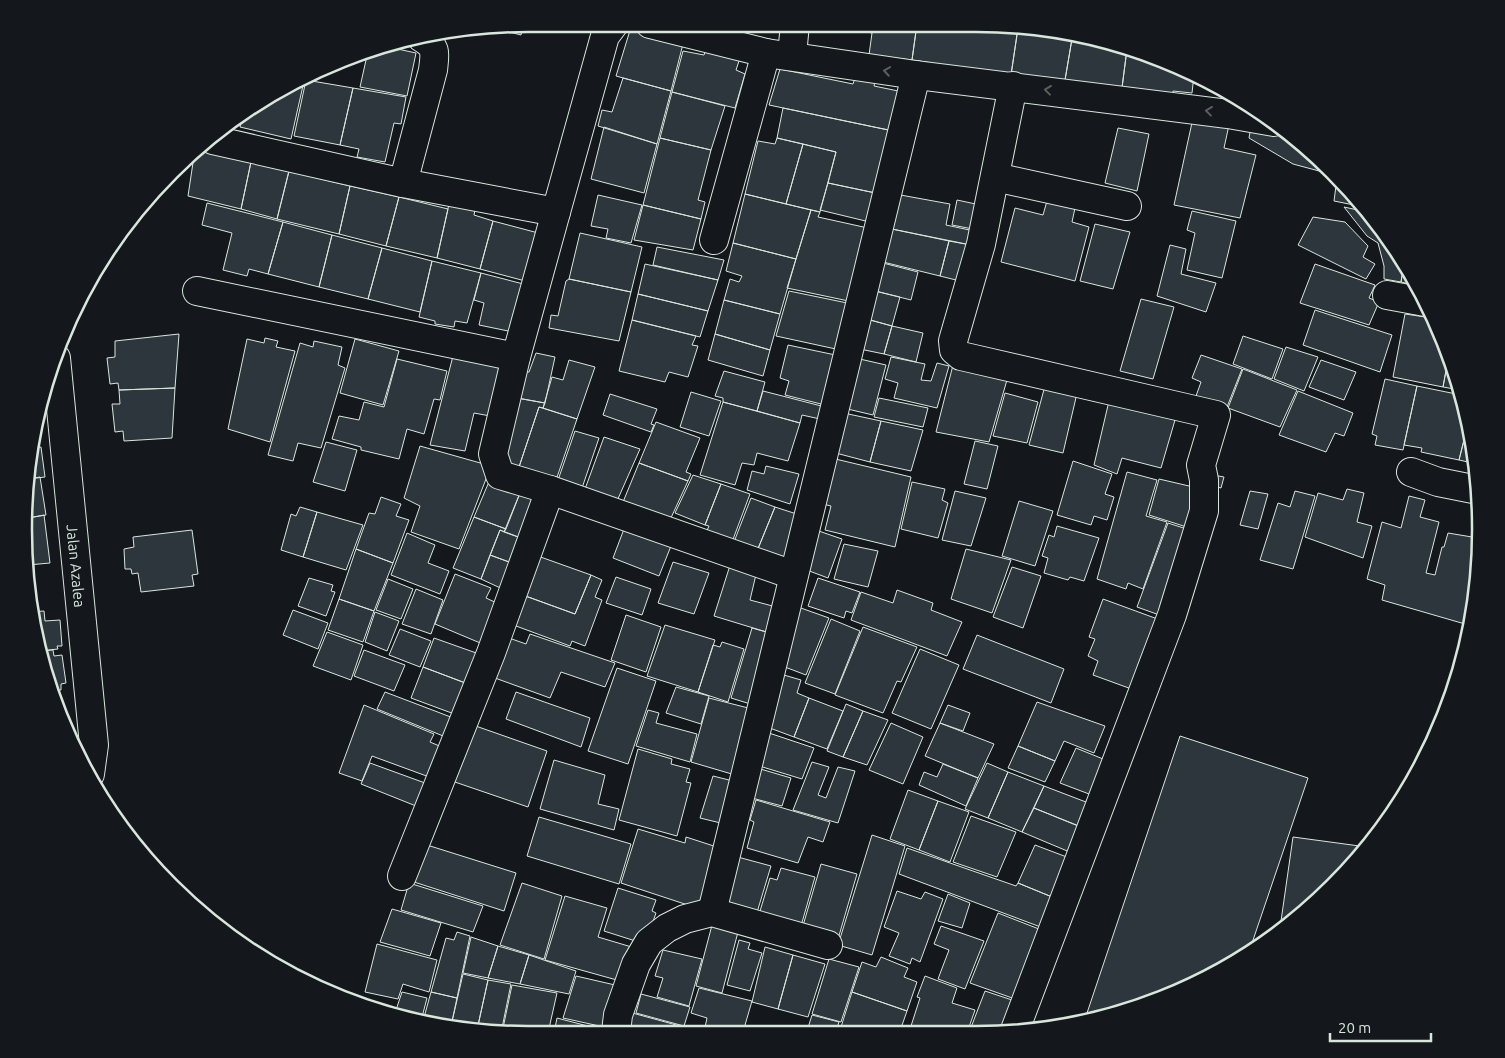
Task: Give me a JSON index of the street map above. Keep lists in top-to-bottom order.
{
  "streets": {
    "street": ["Jalan Azalea"]
  },
  "scale_bar": "20 m"
}
